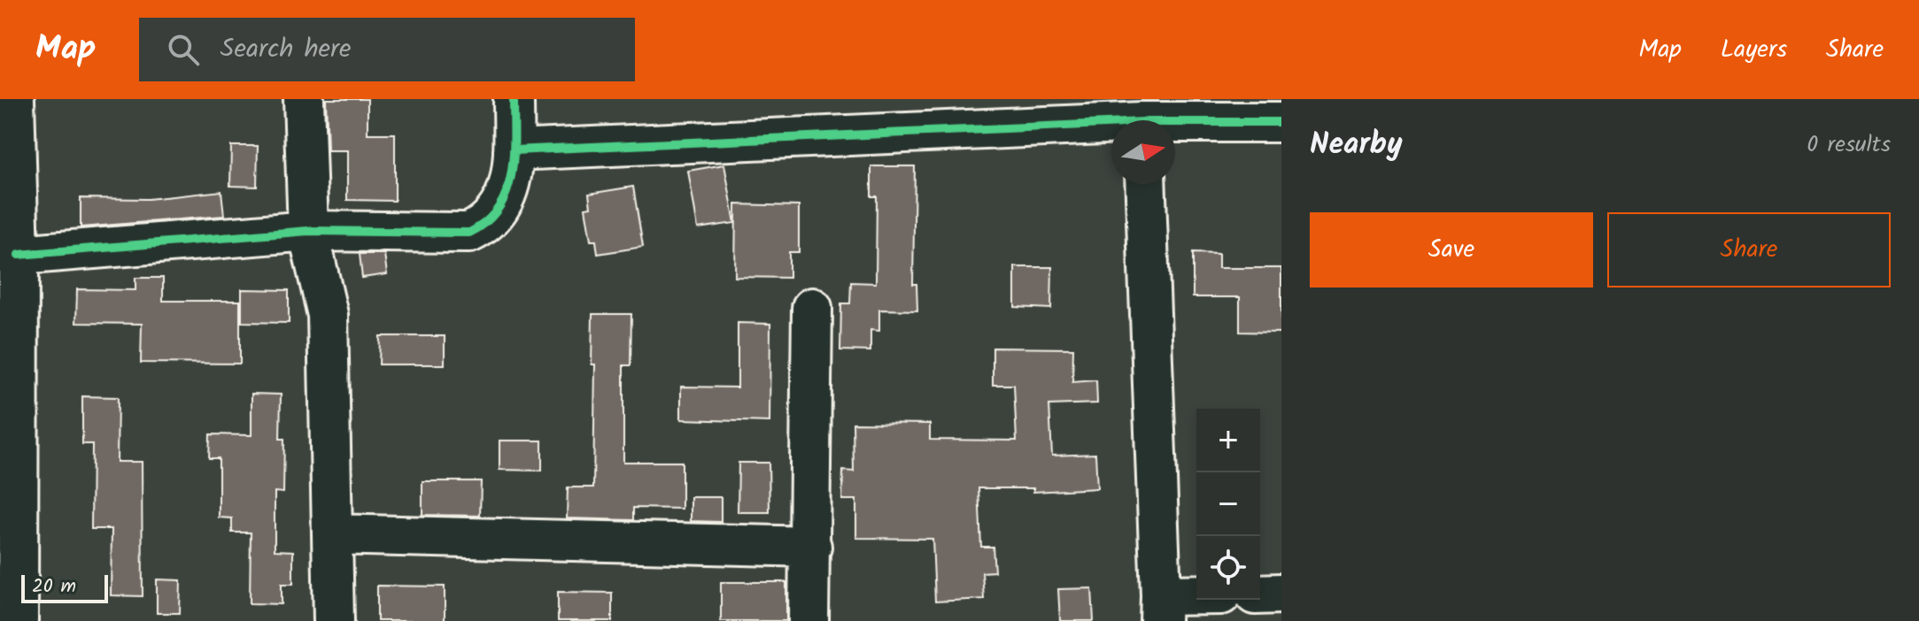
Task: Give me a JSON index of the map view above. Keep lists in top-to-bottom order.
{
  "scale_bar": "20 m",
  "north": "right",
  "page": {
    "header": "Map",
    "search": "Search here",
    "nav": ["Map", "Layers", "Share"],
    "heading": ["Nearby", "0 results"],
    "buttons": ["Save", "Share"],
    "map_buttons": ["+", "−"],
    "scale": "20 m"
  }
}
